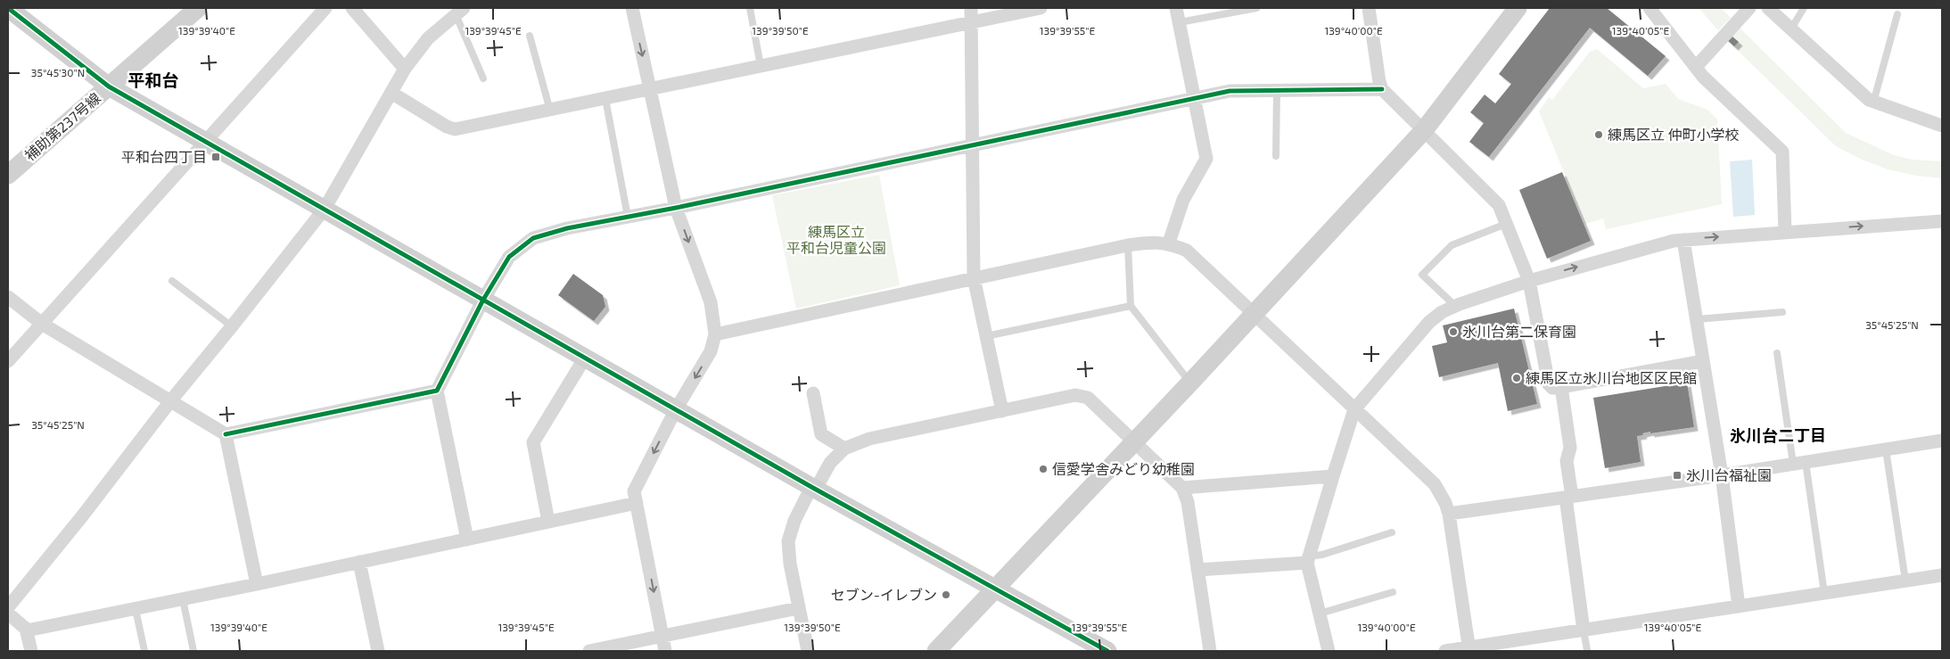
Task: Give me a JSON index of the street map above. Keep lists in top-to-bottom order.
{
  "streets": {
    "street": ["補助第237号線"]
  },
  "districts": ["平和台", "氷川台二丁目"],
  "parks": ["練馬区立 平和台児童公園"],
  "places": {
    "other": [
      "練馬区立 仲町小学校",
      "氷川台第二保育園",
      "練馬区立氷川台地区区民館",
      "信愛学舎みどり幼稚園",
      "セブン-イレブン"
    ],
    "transit": ["平和台四丁目", "氷川台福祉園"]
  },
  "coordinates": [
    "139°39'40\"E",
    "139°39'45\"E",
    "139°39'50\"E",
    "139°39'55\"E",
    "139°40'00\"E",
    "139°40'05\"E",
    "35°45'30\"N",
    "35°45'25\"N"
  ]
}
